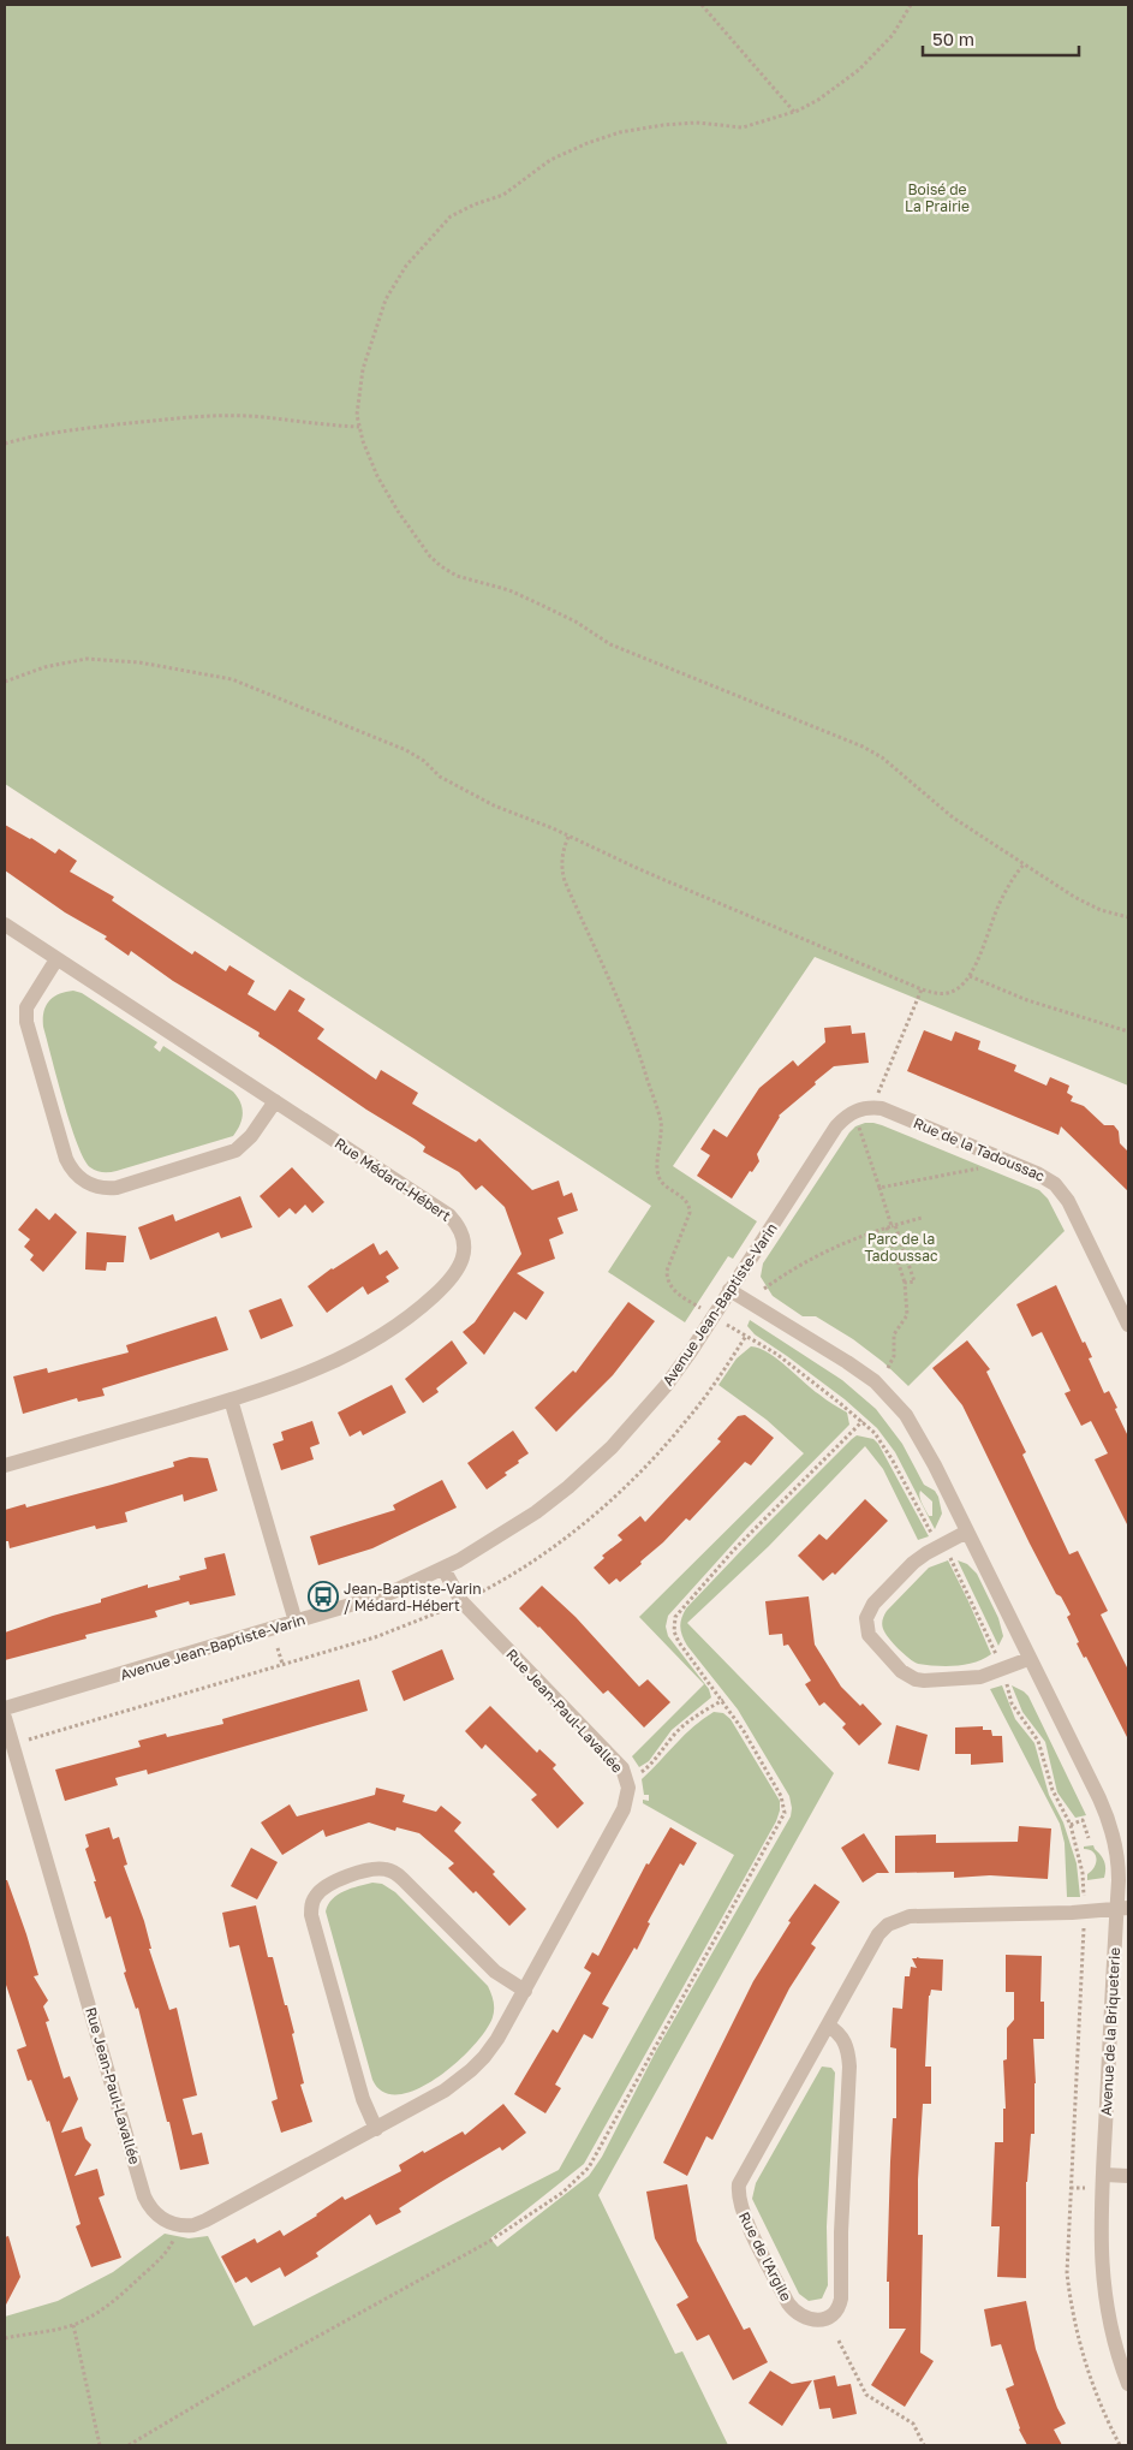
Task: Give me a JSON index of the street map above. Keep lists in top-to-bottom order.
{
  "streets": {
    "street": [
      "Rue de la Tadoussac",
      "Rue Médard-Hébert",
      "Avenue Jean-Baptiste-Varin",
      "Rue Jean-Paul-Lavallée",
      "Avenue de la Briqueterie",
      "Rue de l'Argile"
    ]
  },
  "crossings": [
    ["Rue de la Tadoussac", "Avenue Jean-Baptiste-Varin"],
    ["Avenue Jean-Baptiste-Varin", "Rue Jean-Paul-Lavallée"],
    ["Avenue Jean-Baptiste-Varin", "Avenue de la Briqueterie"],
    ["Avenue de la Briqueterie", "Rue de l'Argile"]
  ],
  "parks": ["Boisé de La Prairie", "Parc de la Tadoussac"],
  "places": {
    "bus stop": ["Jean-Baptiste-Varin / Médard-Hébert"]
  },
  "scale_bar": "50 m"
}
